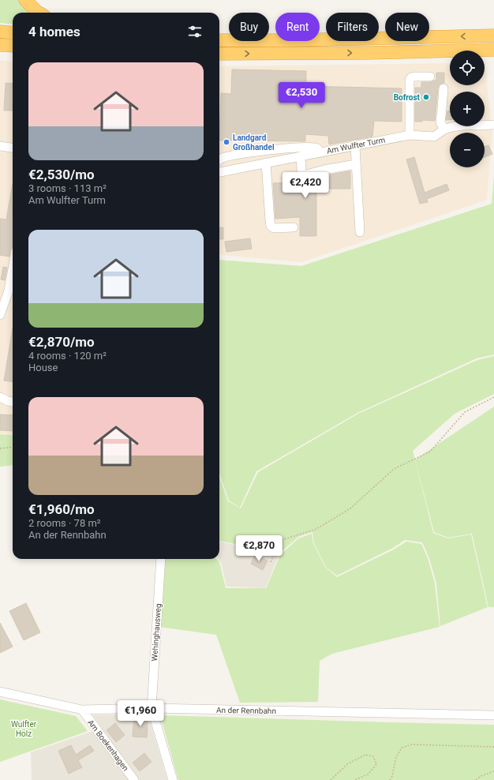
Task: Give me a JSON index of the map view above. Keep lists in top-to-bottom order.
{
  "streets": {
    "street": [
      "Am Wulfter Turm",
      "Wehinghausweg",
      "An der Rennbahn",
      "Am Boekenhagen"
    ]
  },
  "crossings": [
    ["Wehinghausweg", "An der Rennbahn"],
    ["An der Rennbahn", "Am Boekenhagen"]
  ],
  "parks": ["Wulfter Holz"],
  "places": ["Bofrost", "Landgard Großhandel"],
  "page": {
    "chip": [
      "Buy",
      "Rent",
      "Filters",
      "New"
    ],
    "heading": "4 homes",
    "map_buttons": ["+", "−"],
    "list": [
      {
        "name": "€2,530/mo",
        "note": "3 rooms · 113 m² · Am Wulfter Turm"
      },
      {
        "name": "€2,870/mo",
        "note": "4 rooms · 120 m² · House"
      },
      {
        "name": "€1,960/mo",
        "note": "2 rooms · 78 m² · An der Rennbahn"
      }
    ],
    "price": [
      "€2,530",
      "€2,420",
      "€2,870",
      "€1,960"
    ]
  }
}
